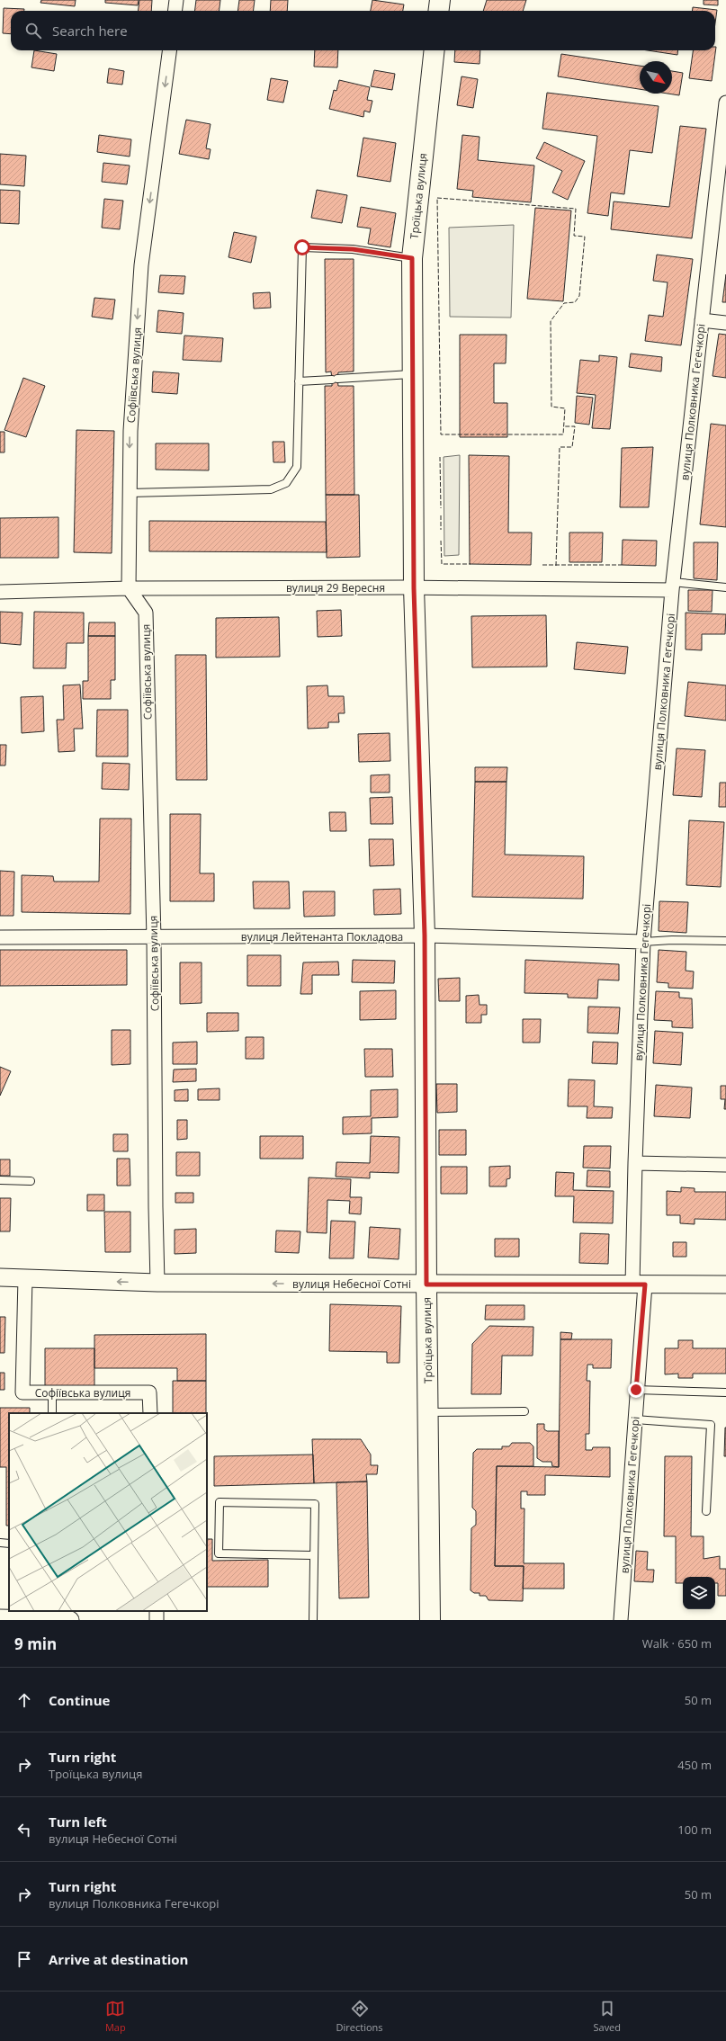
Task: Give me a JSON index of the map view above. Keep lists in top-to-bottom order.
{
  "streets": {
    "main road": ["Троїцька вулиця"],
    "street": [
      "Софіївська вулиця",
      "вулиця Полковника Гегечкорі",
      "вулиця 29 Вересня",
      "вулиця Лейтенанта Покладова",
      "вулиця Небесної Сотні"
    ]
  },
  "crossings": [
    ["Троїцька вулиця", "вулиця 29 Вересня"],
    ["Троїцька вулиця", "вулиця Лейтенанта Покладова"],
    ["Троїцька вулиця", "вулиця Небесної Сотні"],
    ["Софіївська вулиця", "вулиця 29 Вересня"],
    ["Софіївська вулиця", "вулиця Лейтенанта Покладова"],
    ["Софіївська вулиця", "вулиця Небесної Сотні"],
    ["вулиця Полковника Гегечкорі", "вулиця 29 Вересня"],
    ["вулиця Полковника Гегечкорі", "вулиця Лейтенанта Покладова"],
    ["вулиця Полковника Гегечкорі", "вулиця Небесної Сотні"]
  ],
  "one_way": ["вулиця Небесної Сотні"],
  "north": "bottom right",
  "page": {
    "search": "Search here",
    "heading": ["9 min", "Walk · 650 m"],
    "list": [
      ["Continue", "50 m"],
      ["Turn right", "Троїцька вулиця", "450 m"],
      ["Turn left", "вулиця Небесної Сотні", "100 m"],
      ["Turn right", "вулиця Полковника Гегечкорі", "50 m"],
      "Arrive at destination"
    ],
    "nav": ["Map", "Directions", "Saved"]
  }
}
